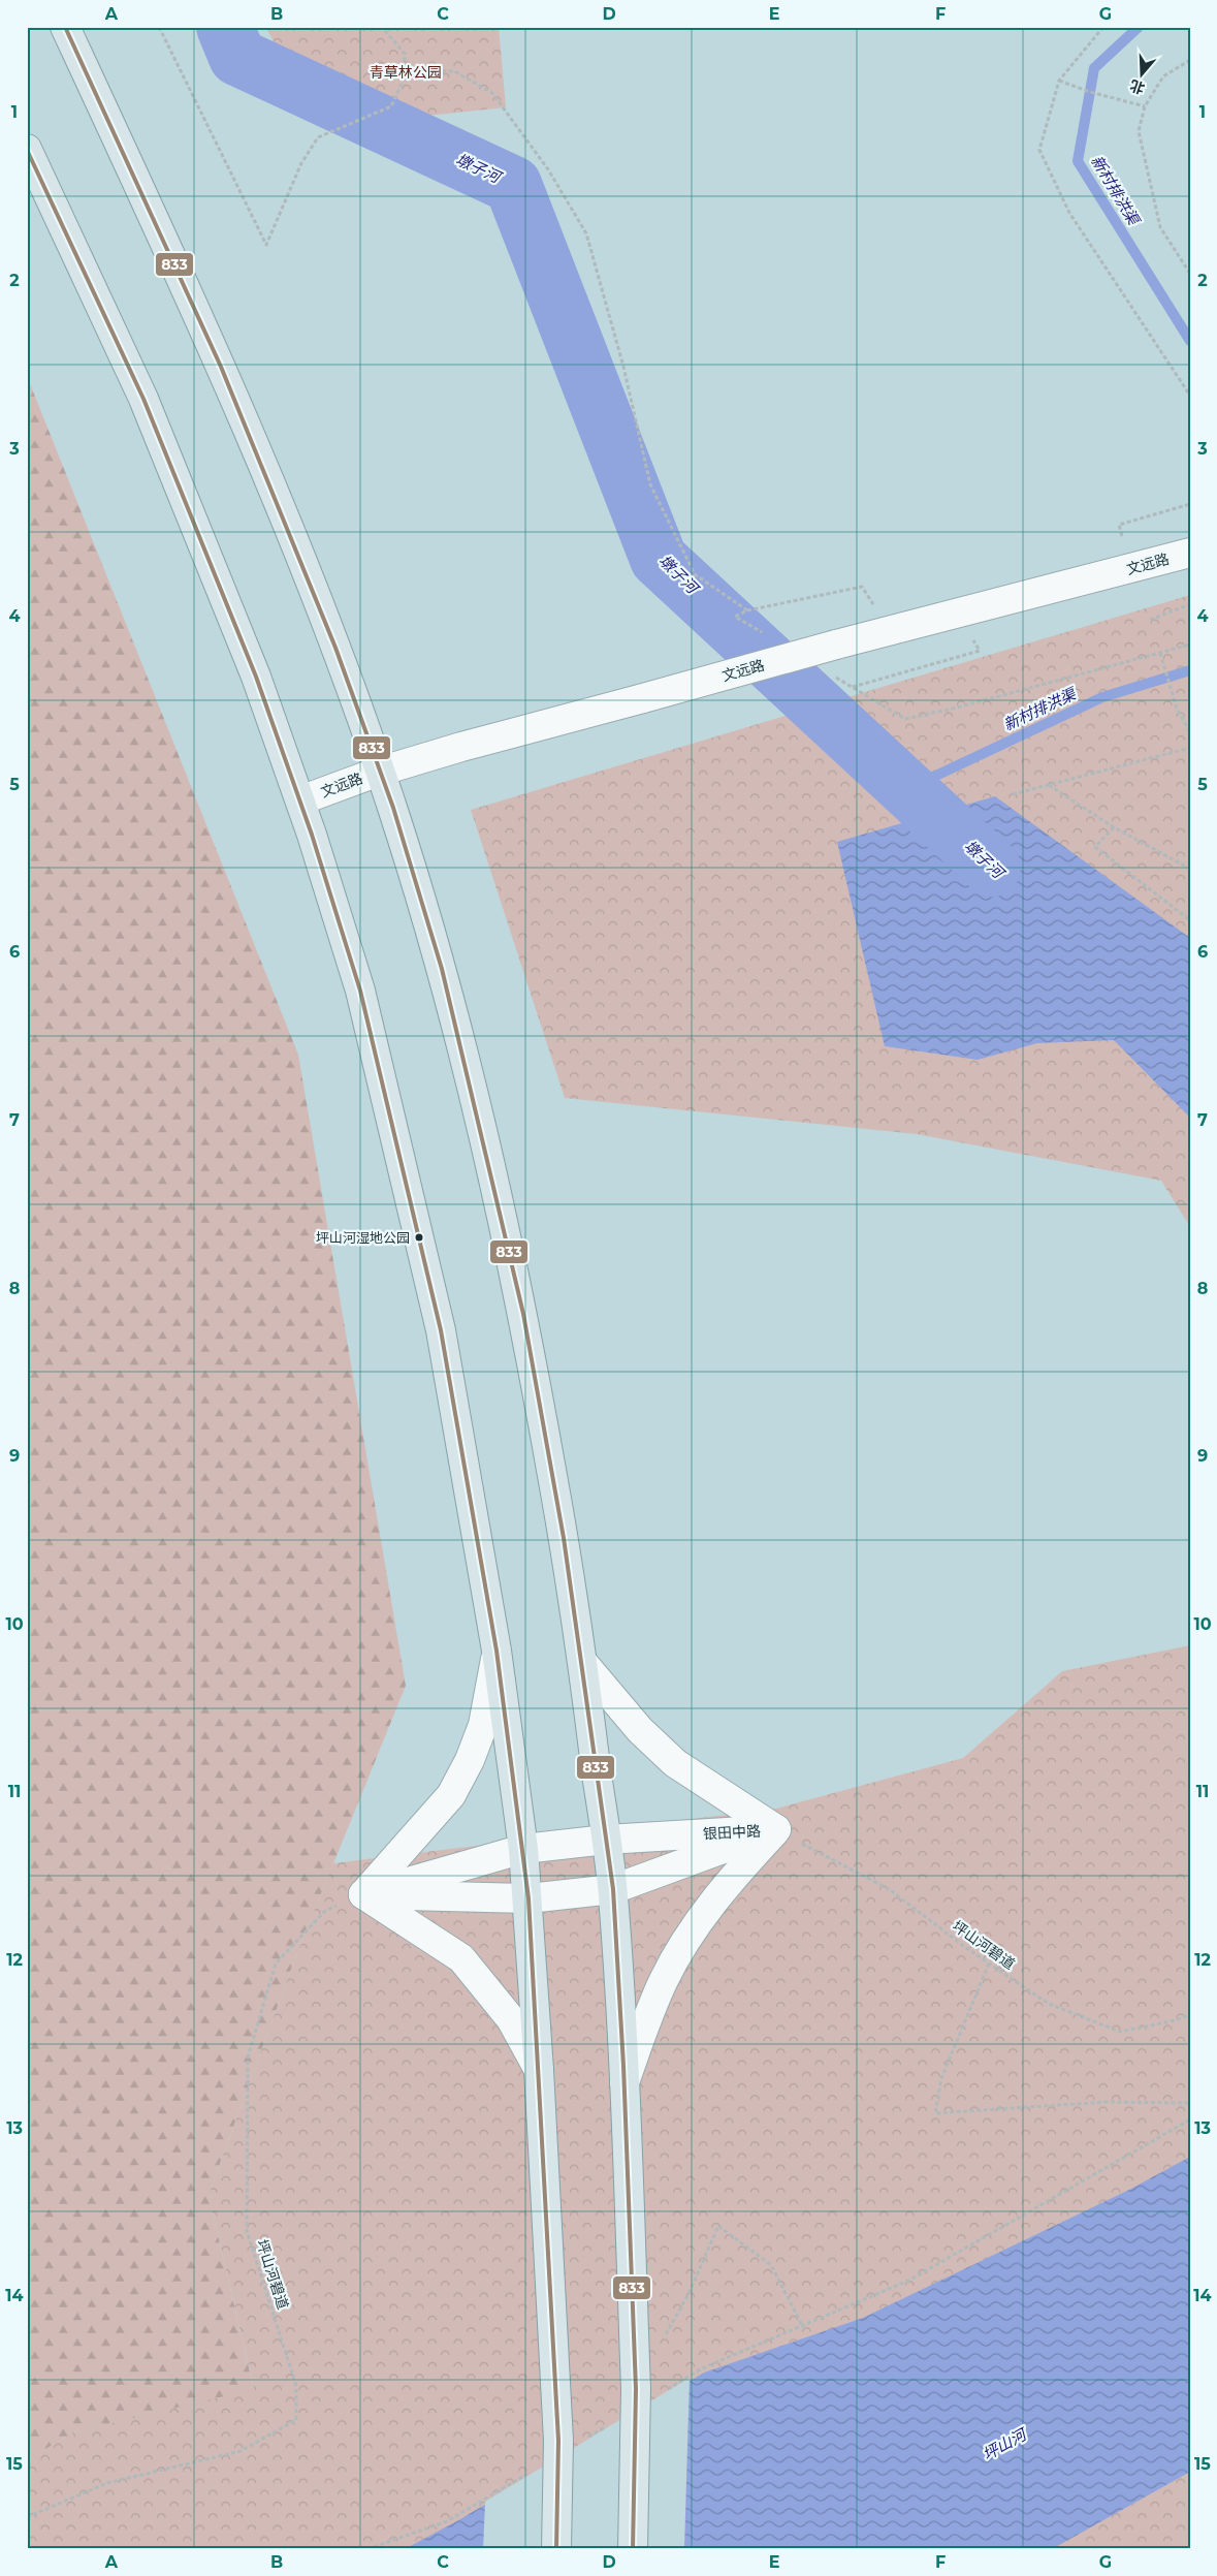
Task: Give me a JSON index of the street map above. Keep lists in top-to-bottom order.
{
  "streets": {
    "street": ["文远路", "银田中路"],
    "path": ["坪山河碧道"]
  },
  "crossings": [
    ["银田中路", "坪山河碧道"]
  ],
  "water": ["墩子河", "新村排洪渠", "坪山河"],
  "parks": ["青草林公园"],
  "places": ["坪山河湿地公园"],
  "lines": ["transit line 833"],
  "north": "bottom",
  "grid": {
    "columns": [
      "A",
      "B",
      "C",
      "D",
      "E",
      "F",
      "G"
    ],
    "rows": [
      "1",
      "2",
      "3",
      "4",
      "5",
      "6",
      "7",
      "8",
      "9",
      "10",
      "11",
      "12",
      "13",
      "14",
      "15"
    ]
  }
}
